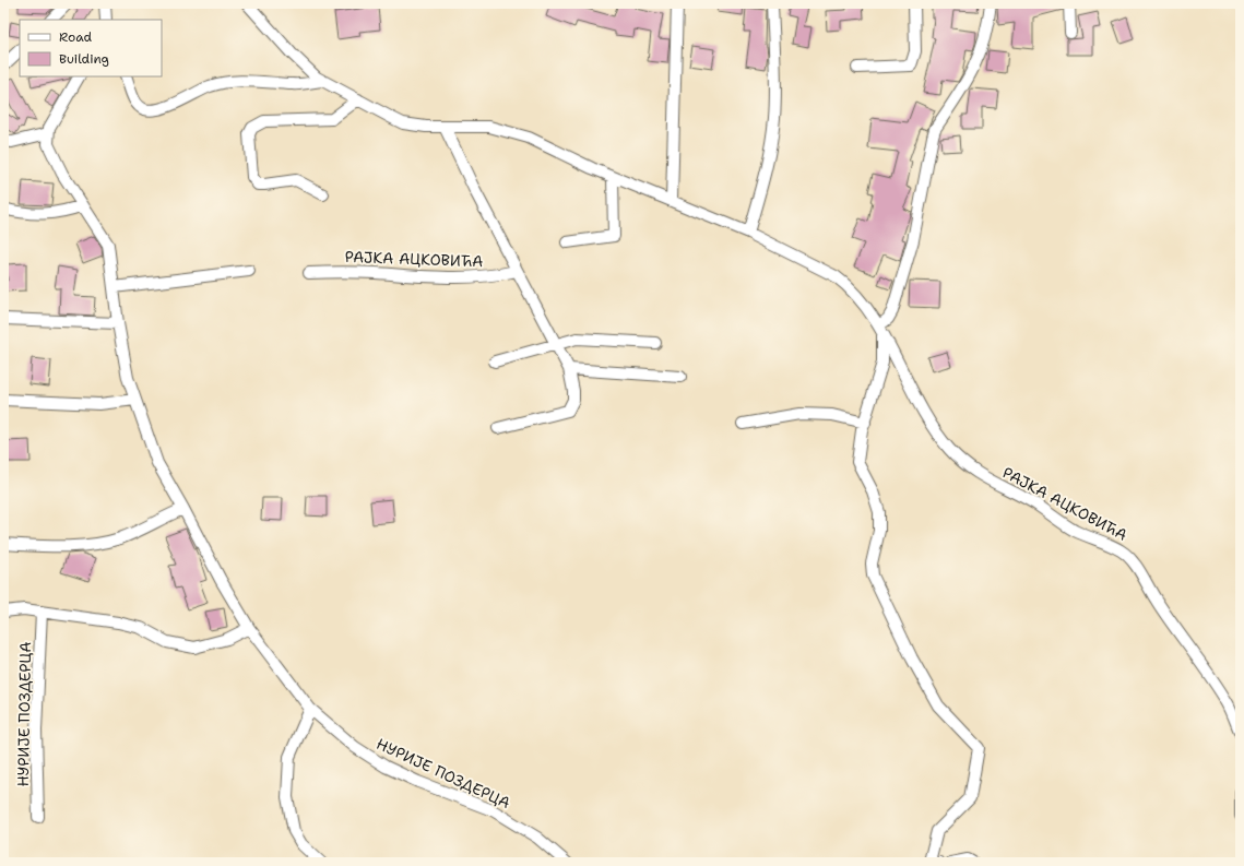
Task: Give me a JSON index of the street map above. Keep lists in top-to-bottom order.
{
  "streets": {
    "street": ["РАЈКА АЦКОВИЋА", "НУРИЈЕ ПОЗДЕРЦА"]
  },
  "legend": ["Road", "Building"]
}
